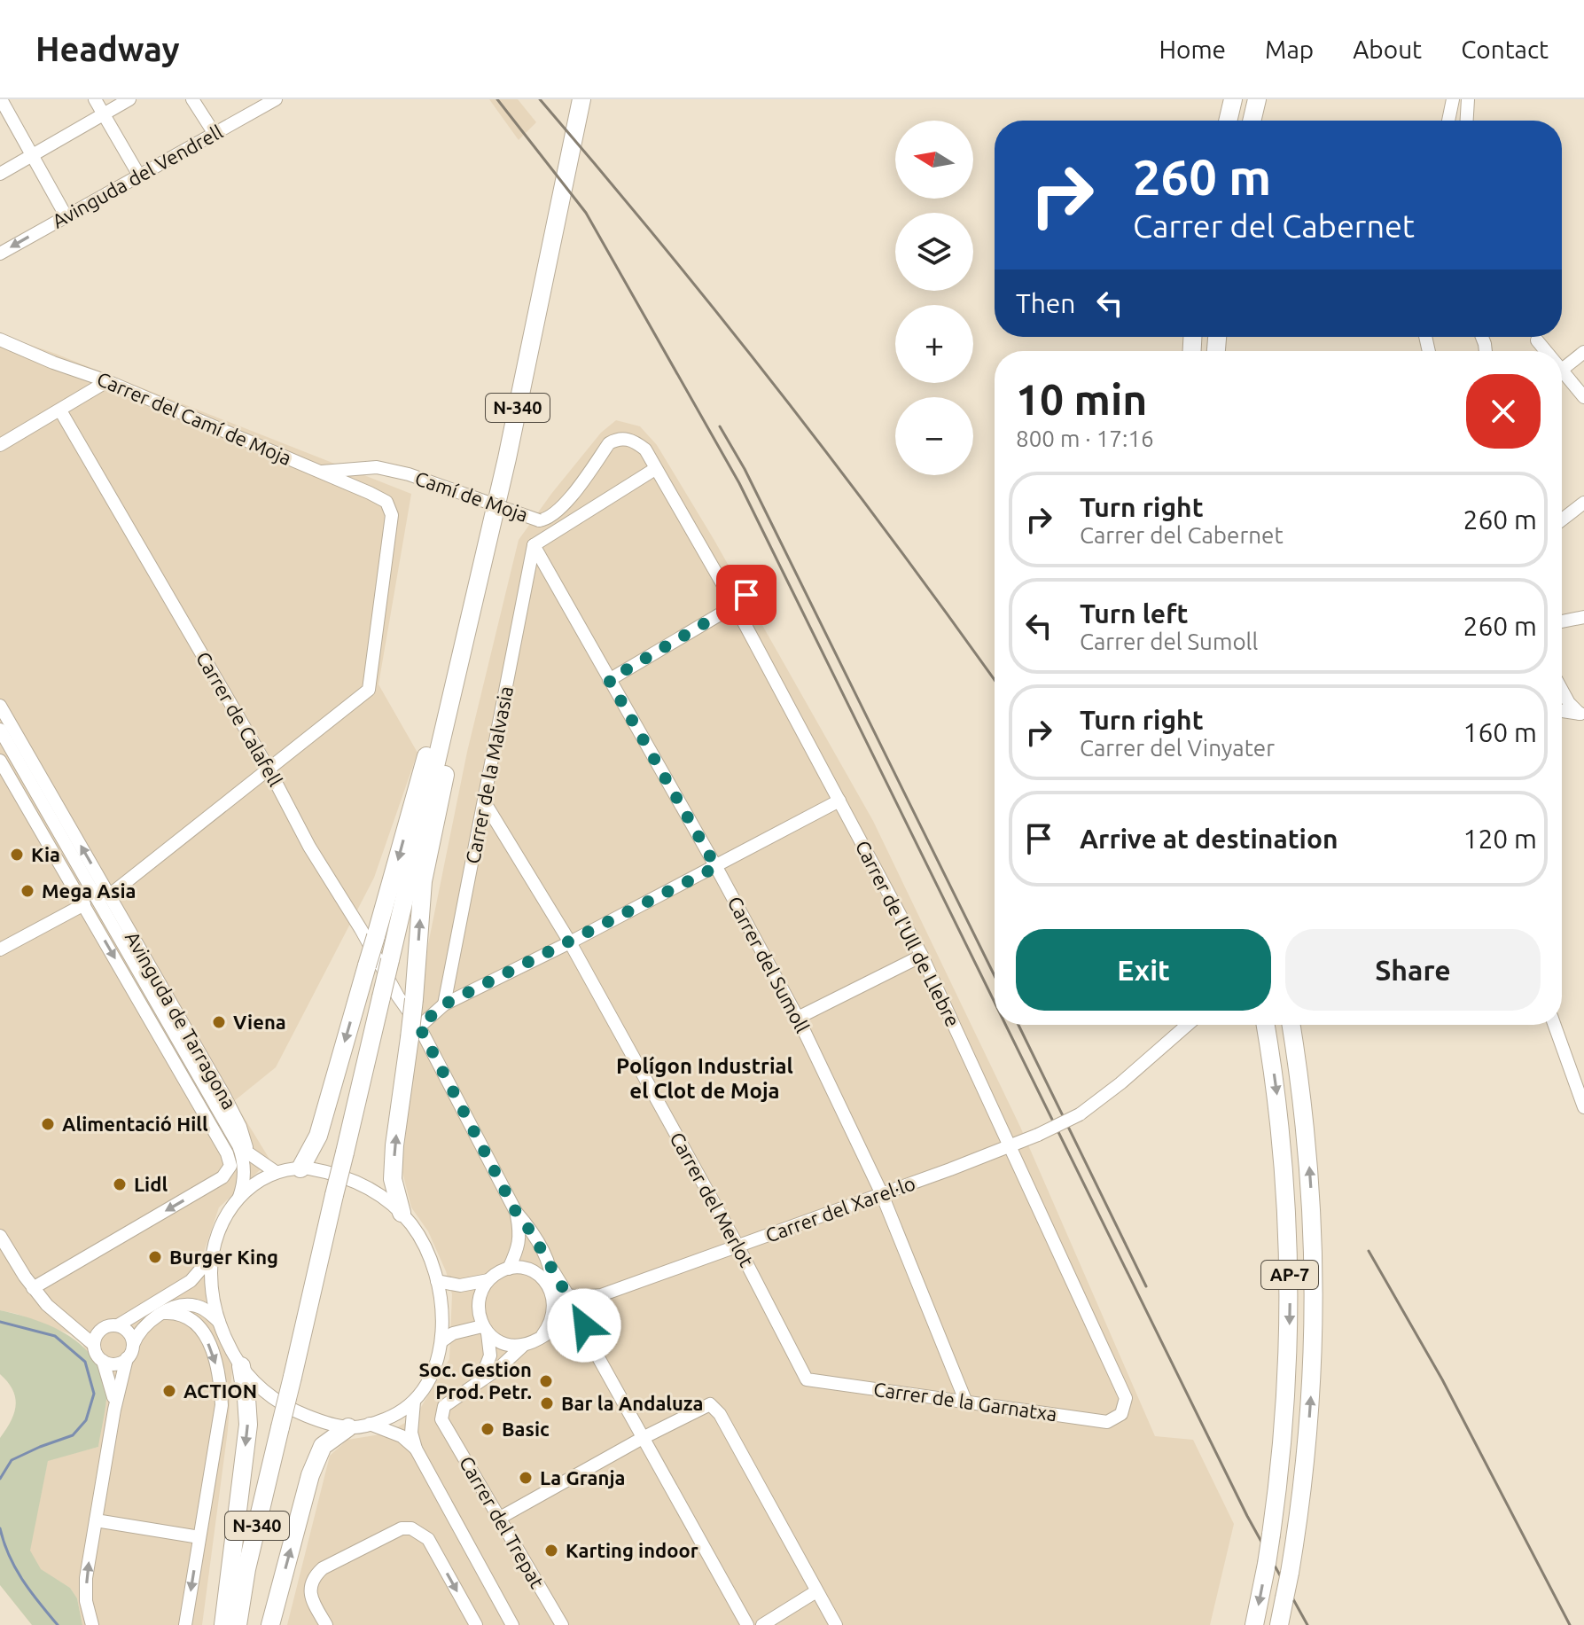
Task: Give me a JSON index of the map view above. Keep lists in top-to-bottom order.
{
  "streets": {
    "highway": ["N-340", "AP-7"],
    "street": [
      "Avinguda del Vendrell",
      "Carrer del Camí de Moja",
      "Camí de Moja",
      "Carrer de Calafell",
      "Carrer de la Malvasia",
      "Carrer de l'Ull de Llebre",
      "Carrer del Sumoll",
      "Avinguda de Tarragona",
      "Carrer del Merlot",
      "Carrer del Xarel·lo",
      "Carrer de la Garnatxa",
      "Carrer del Trepat"
    ]
  },
  "crossings": [
    ["Carrer del Camí de Moja", "Camí de Moja"],
    ["Carrer del Camí de Moja", "Carrer de Calafell"],
    ["Camí de Moja", "Carrer de l'Ull de Llebre"],
    ["Carrer de la Malvasia", "Carrer del Sumoll"],
    ["Carrer de la Malvasia", "Carrer del Merlot"],
    ["Carrer de l'Ull de Llebre", "Carrer del Xarel·lo"],
    ["Carrer de l'Ull de Llebre", "Carrer de la Garnatxa"],
    ["Carrer del Sumoll", "Carrer del Xarel·lo"],
    ["Carrer del Sumoll", "Carrer de la Garnatxa"],
    ["Carrer del Merlot", "Carrer del Xarel·lo"],
    ["Carrer del Merlot", "Carrer de la Garnatxa"]
  ],
  "districts": ["Polígon Industrial el Clot de Moja"],
  "places": [
    "Kia",
    "Mega Asia",
    "Viena",
    "Alimentació Hill",
    "Lidl",
    "Burger King",
    "Soc. Gestion Prod. Petr.",
    "ACTION",
    "Bar la Andaluza",
    "Basic",
    "La Granja",
    "Karting indoor"
  ],
  "north": "left",
  "page": {
    "header": "Headway",
    "nav": [
      "Home",
      "Map",
      "About",
      "Contact"
    ],
    "map_buttons": ["+", "−"],
    "turn": ["260 m", "Carrer del Cabernet"],
    "then": "Then",
    "heading": ["10 min", "800 m · 17:16"],
    "list": [
      {
        "name": "Turn right",
        "note": "Carrer del Cabernet",
        "value": "260 m"
      },
      {
        "name": "Turn left",
        "note": "Carrer del Sumoll",
        "value": "260 m"
      },
      {
        "name": "Turn right",
        "note": "Carrer del Vinyater",
        "value": "160 m"
      },
      {
        "name": "Arrive at destination",
        "value": "120 m"
      }
    ],
    "buttons": ["Exit", "Share"]
  }
}
